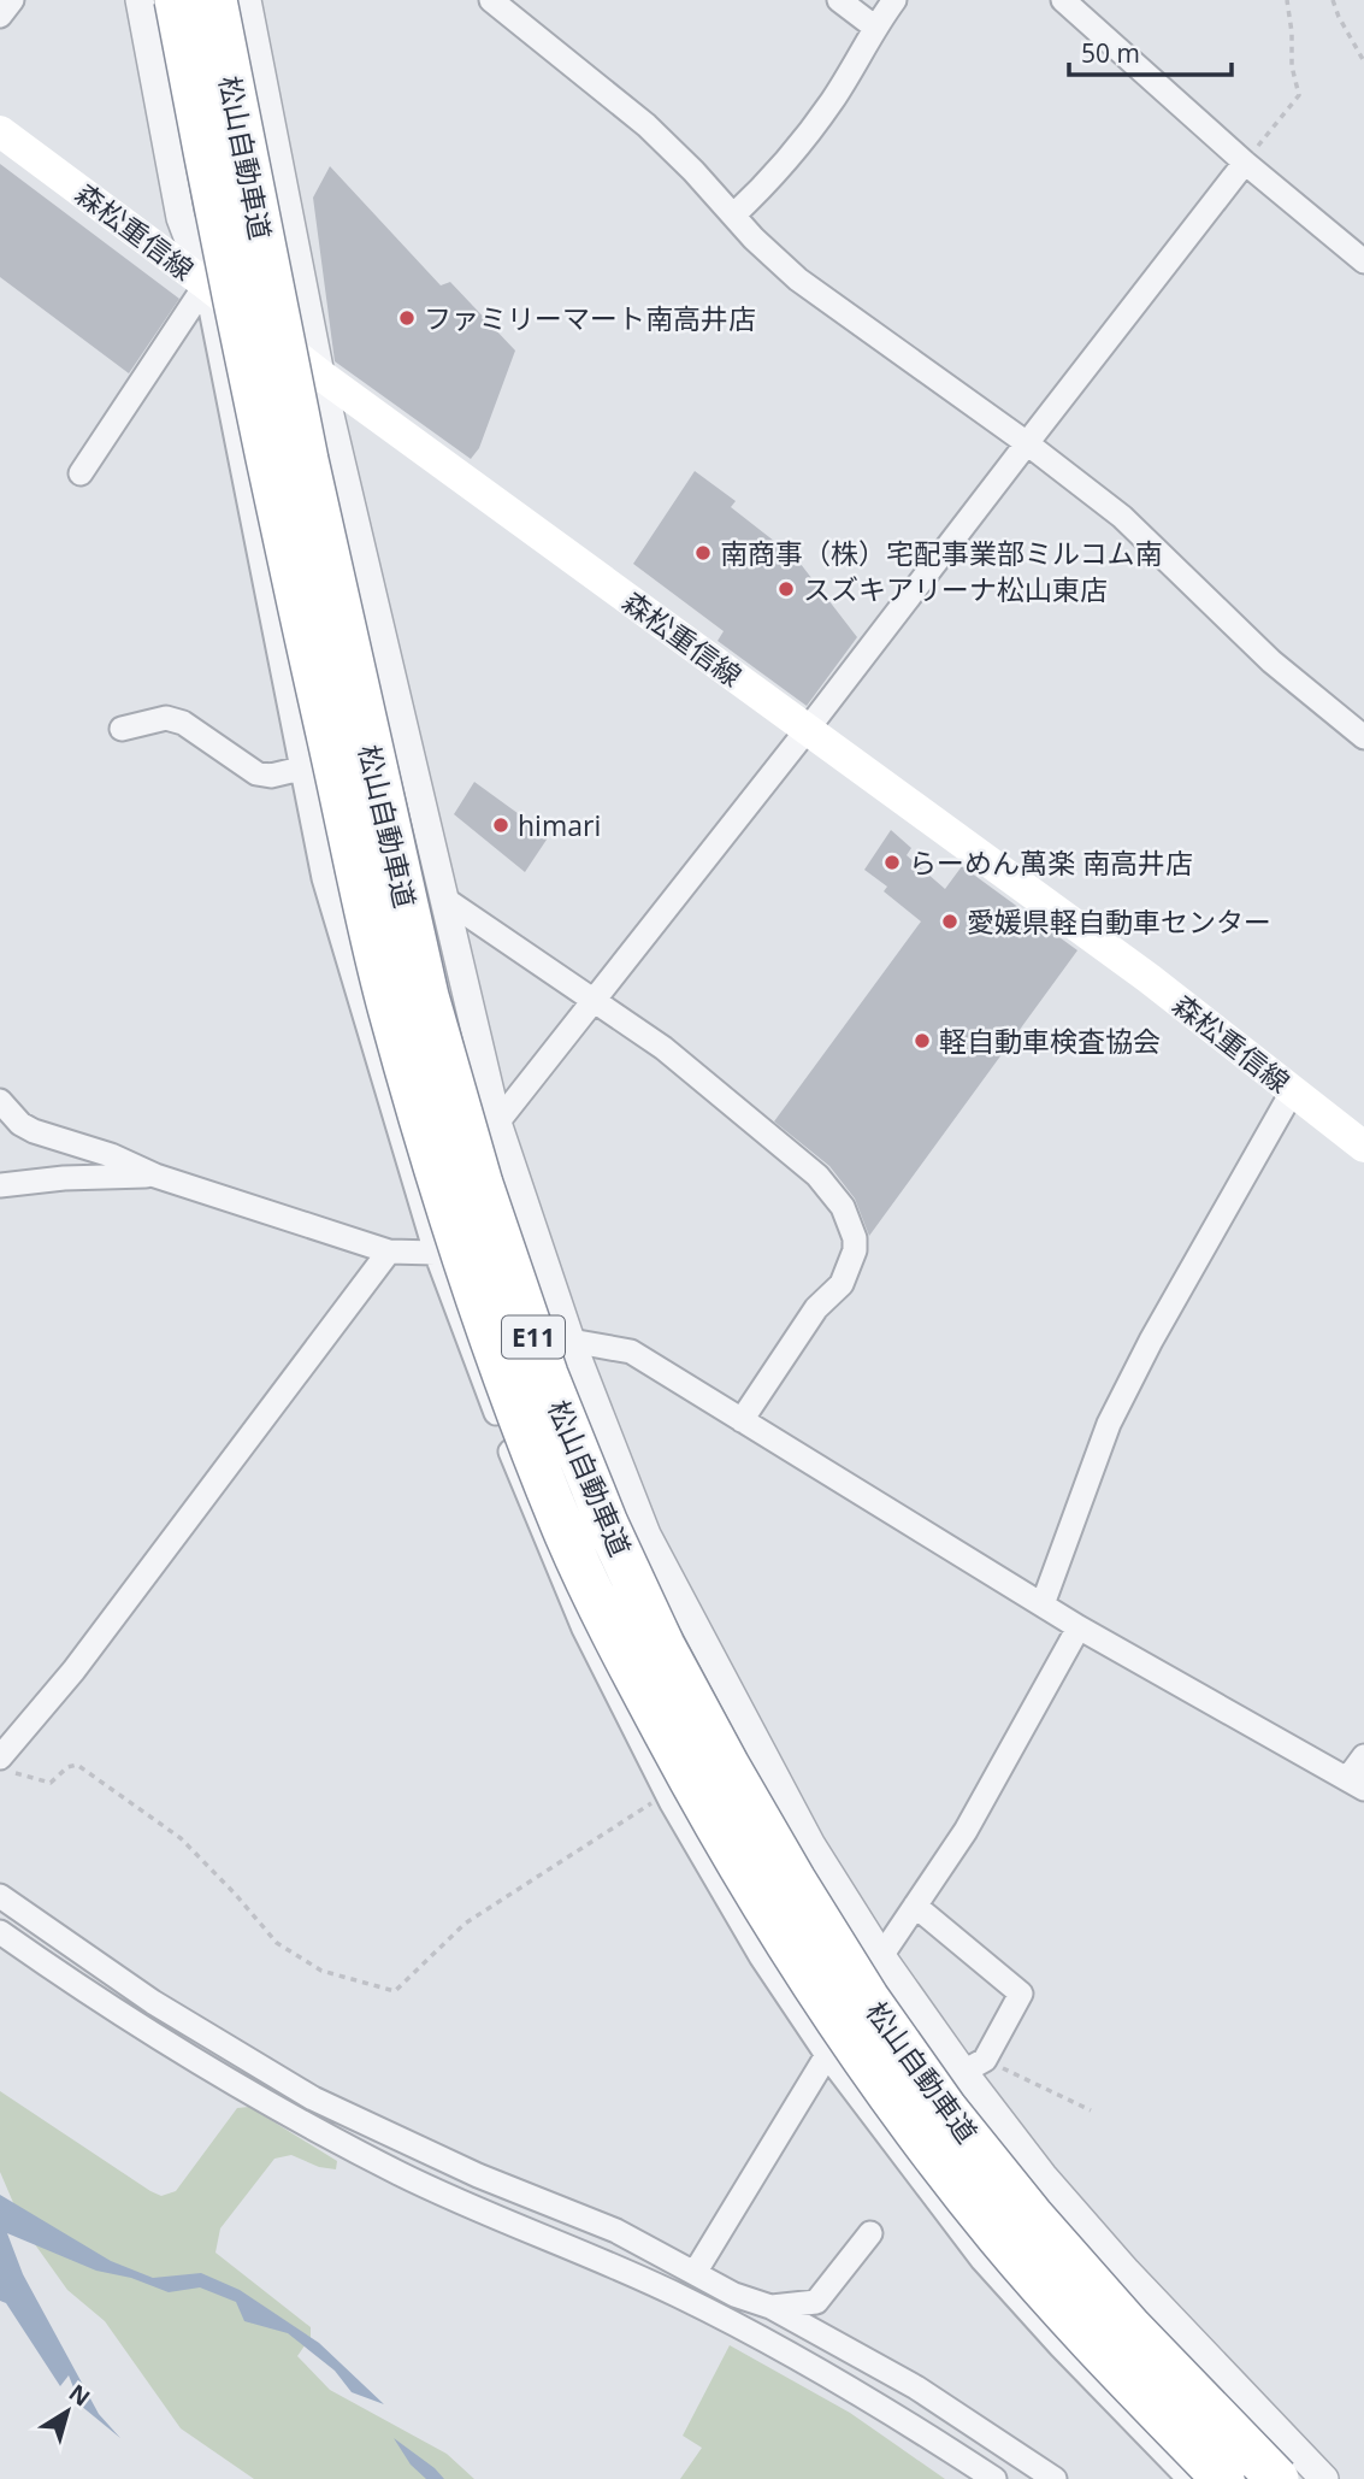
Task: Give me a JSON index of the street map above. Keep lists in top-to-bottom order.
{
  "streets": {
    "highway": ["松山自動車道", "E11"],
    "main road": ["森松重信線"]
  },
  "places": [
    "ファミリーマート南高井店",
    "南商事（株）宅配事業部ミルコム南",
    "スズキアリーナ松山東店",
    "himari",
    "らーめん萬楽 南高井店",
    "愛媛県軽自動車センター",
    "軽自動車検査協会"
  ],
  "scale_bar": "50 m",
  "north": "top right"
}
